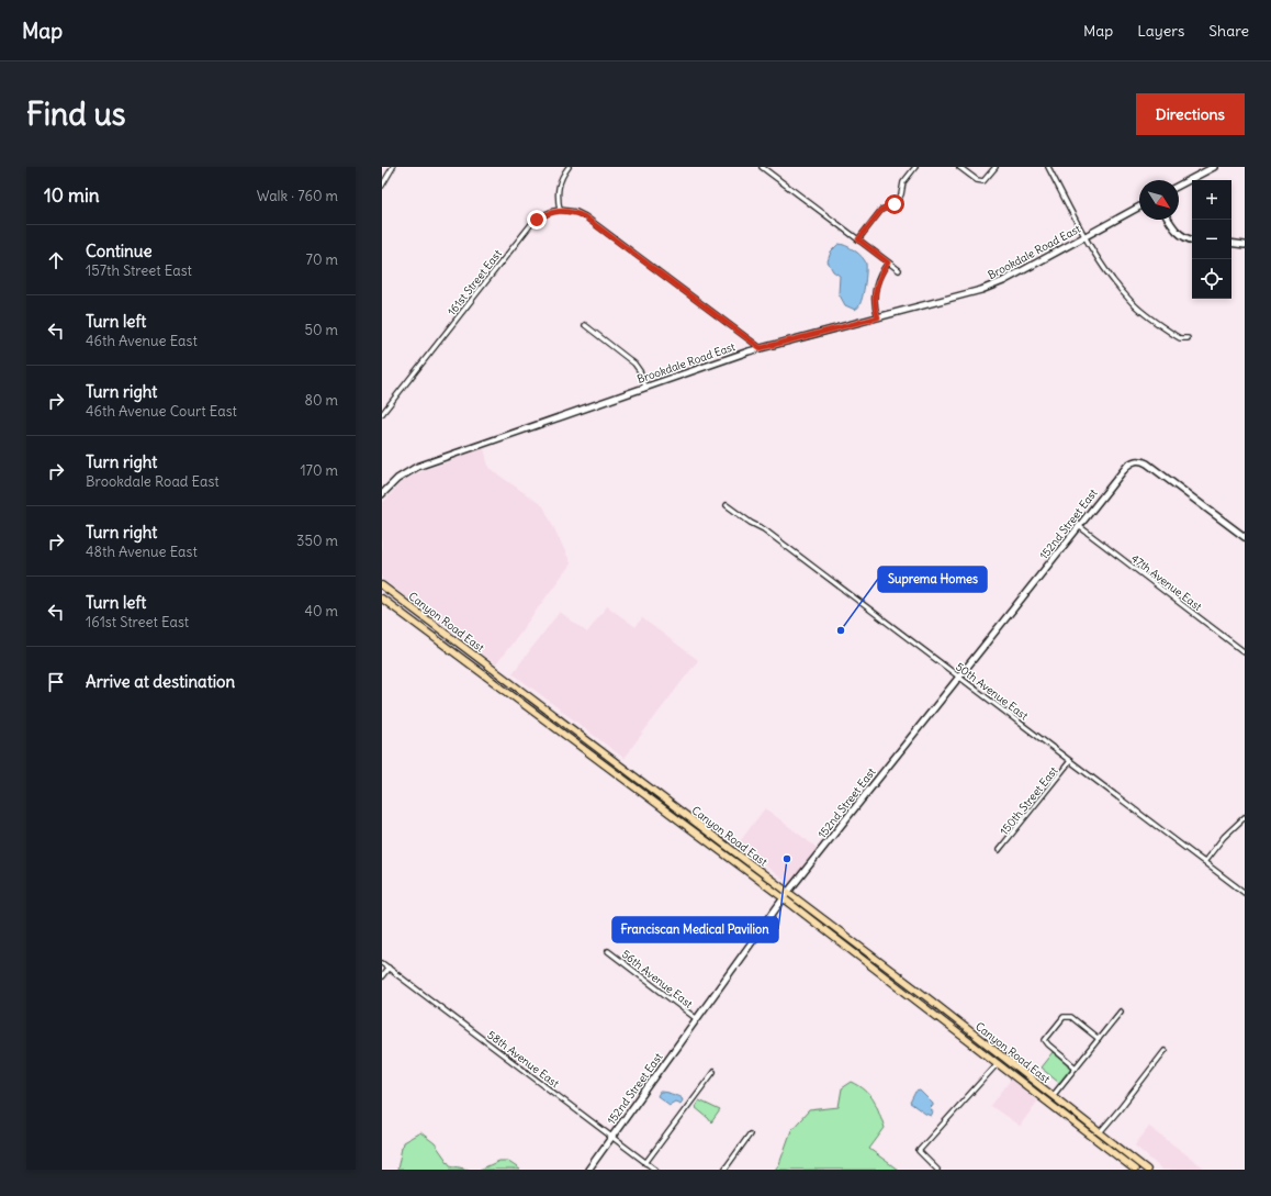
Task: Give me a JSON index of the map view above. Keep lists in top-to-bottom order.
{
  "streets": {
    "main road": ["Canyon Road East"],
    "street": [
      "Brookdale Road East",
      "161st Street East",
      "152nd Street East",
      "47th Avenue East",
      "50th Avenue East",
      "150th Street East",
      "56th Avenue East",
      "58th Avenue East"
    ]
  },
  "crossings": [
    ["152nd Street East", "47th Avenue East"],
    ["152nd Street East", "Canyon Road East"],
    ["152nd Street East", "50th Avenue East"],
    ["152nd Street East", "56th Avenue East"],
    ["152nd Street East", "58th Avenue East"],
    ["50th Avenue East", "150th Street East"]
  ],
  "places": ["Suprema Homes", "Franciscan Medical Pavilion"],
  "north": "bottom right",
  "page": {
    "header": "Map",
    "nav": ["Map", "Layers", "Share"],
    "buttons": "Directions",
    "title": "Find us",
    "heading": ["10 min", "Walk · 760 m"],
    "map_buttons": ["+", "−"],
    "list": [
      ["Continue", "157th Street East", "70 m"],
      ["Turn left", "46th Avenue East", "50 m"],
      ["Turn right", "46th Avenue Court East", "80 m"],
      ["Turn right", "Brookdale Road East", "170 m"],
      ["Turn right", "48th Avenue East", "350 m"],
      ["Turn left", "161st Street East", "40 m"],
      "Arrive at destination"
    ]
  }
}
